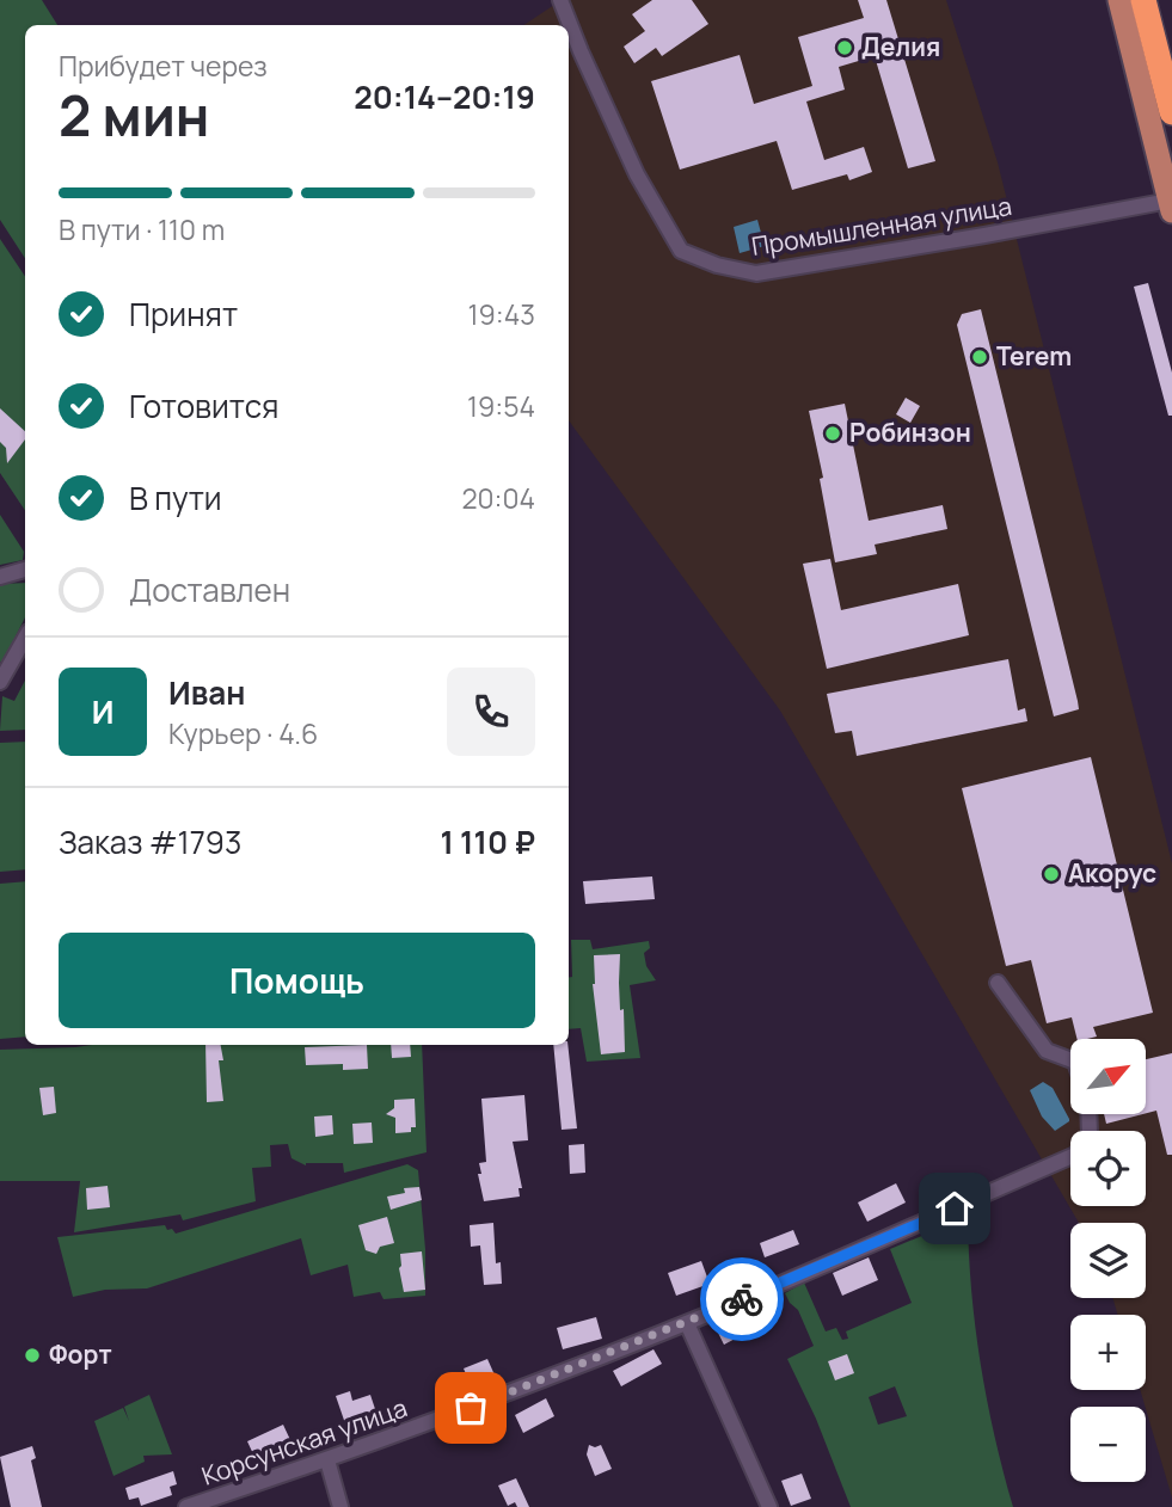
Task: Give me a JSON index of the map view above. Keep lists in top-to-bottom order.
{
  "streets": {
    "street": ["Промышленная улица", "Корсунская улица"]
  },
  "places": [
    "Делия",
    "Terem",
    "Робинзон",
    "Акорус",
    "Форт"
  ],
  "north": "top right",
  "page": {
    "heading": ["2 мин", "Прибудет через", "20:14–20:19"],
    "panel": [
      "Иван",
      "Курьер · 4.6",
      "Заказ #1793",
      "1 110 ₽"
    ],
    "bar": "В пути · 110 m",
    "list": [
      ["Принят", "19:43"],
      ["Готовится", "19:54"],
      ["В пути", "20:04"],
      "Доставлен"
    ],
    "round": "И",
    "buttons": "Помощь",
    "map_buttons": ["+", "−"]
  }
}
